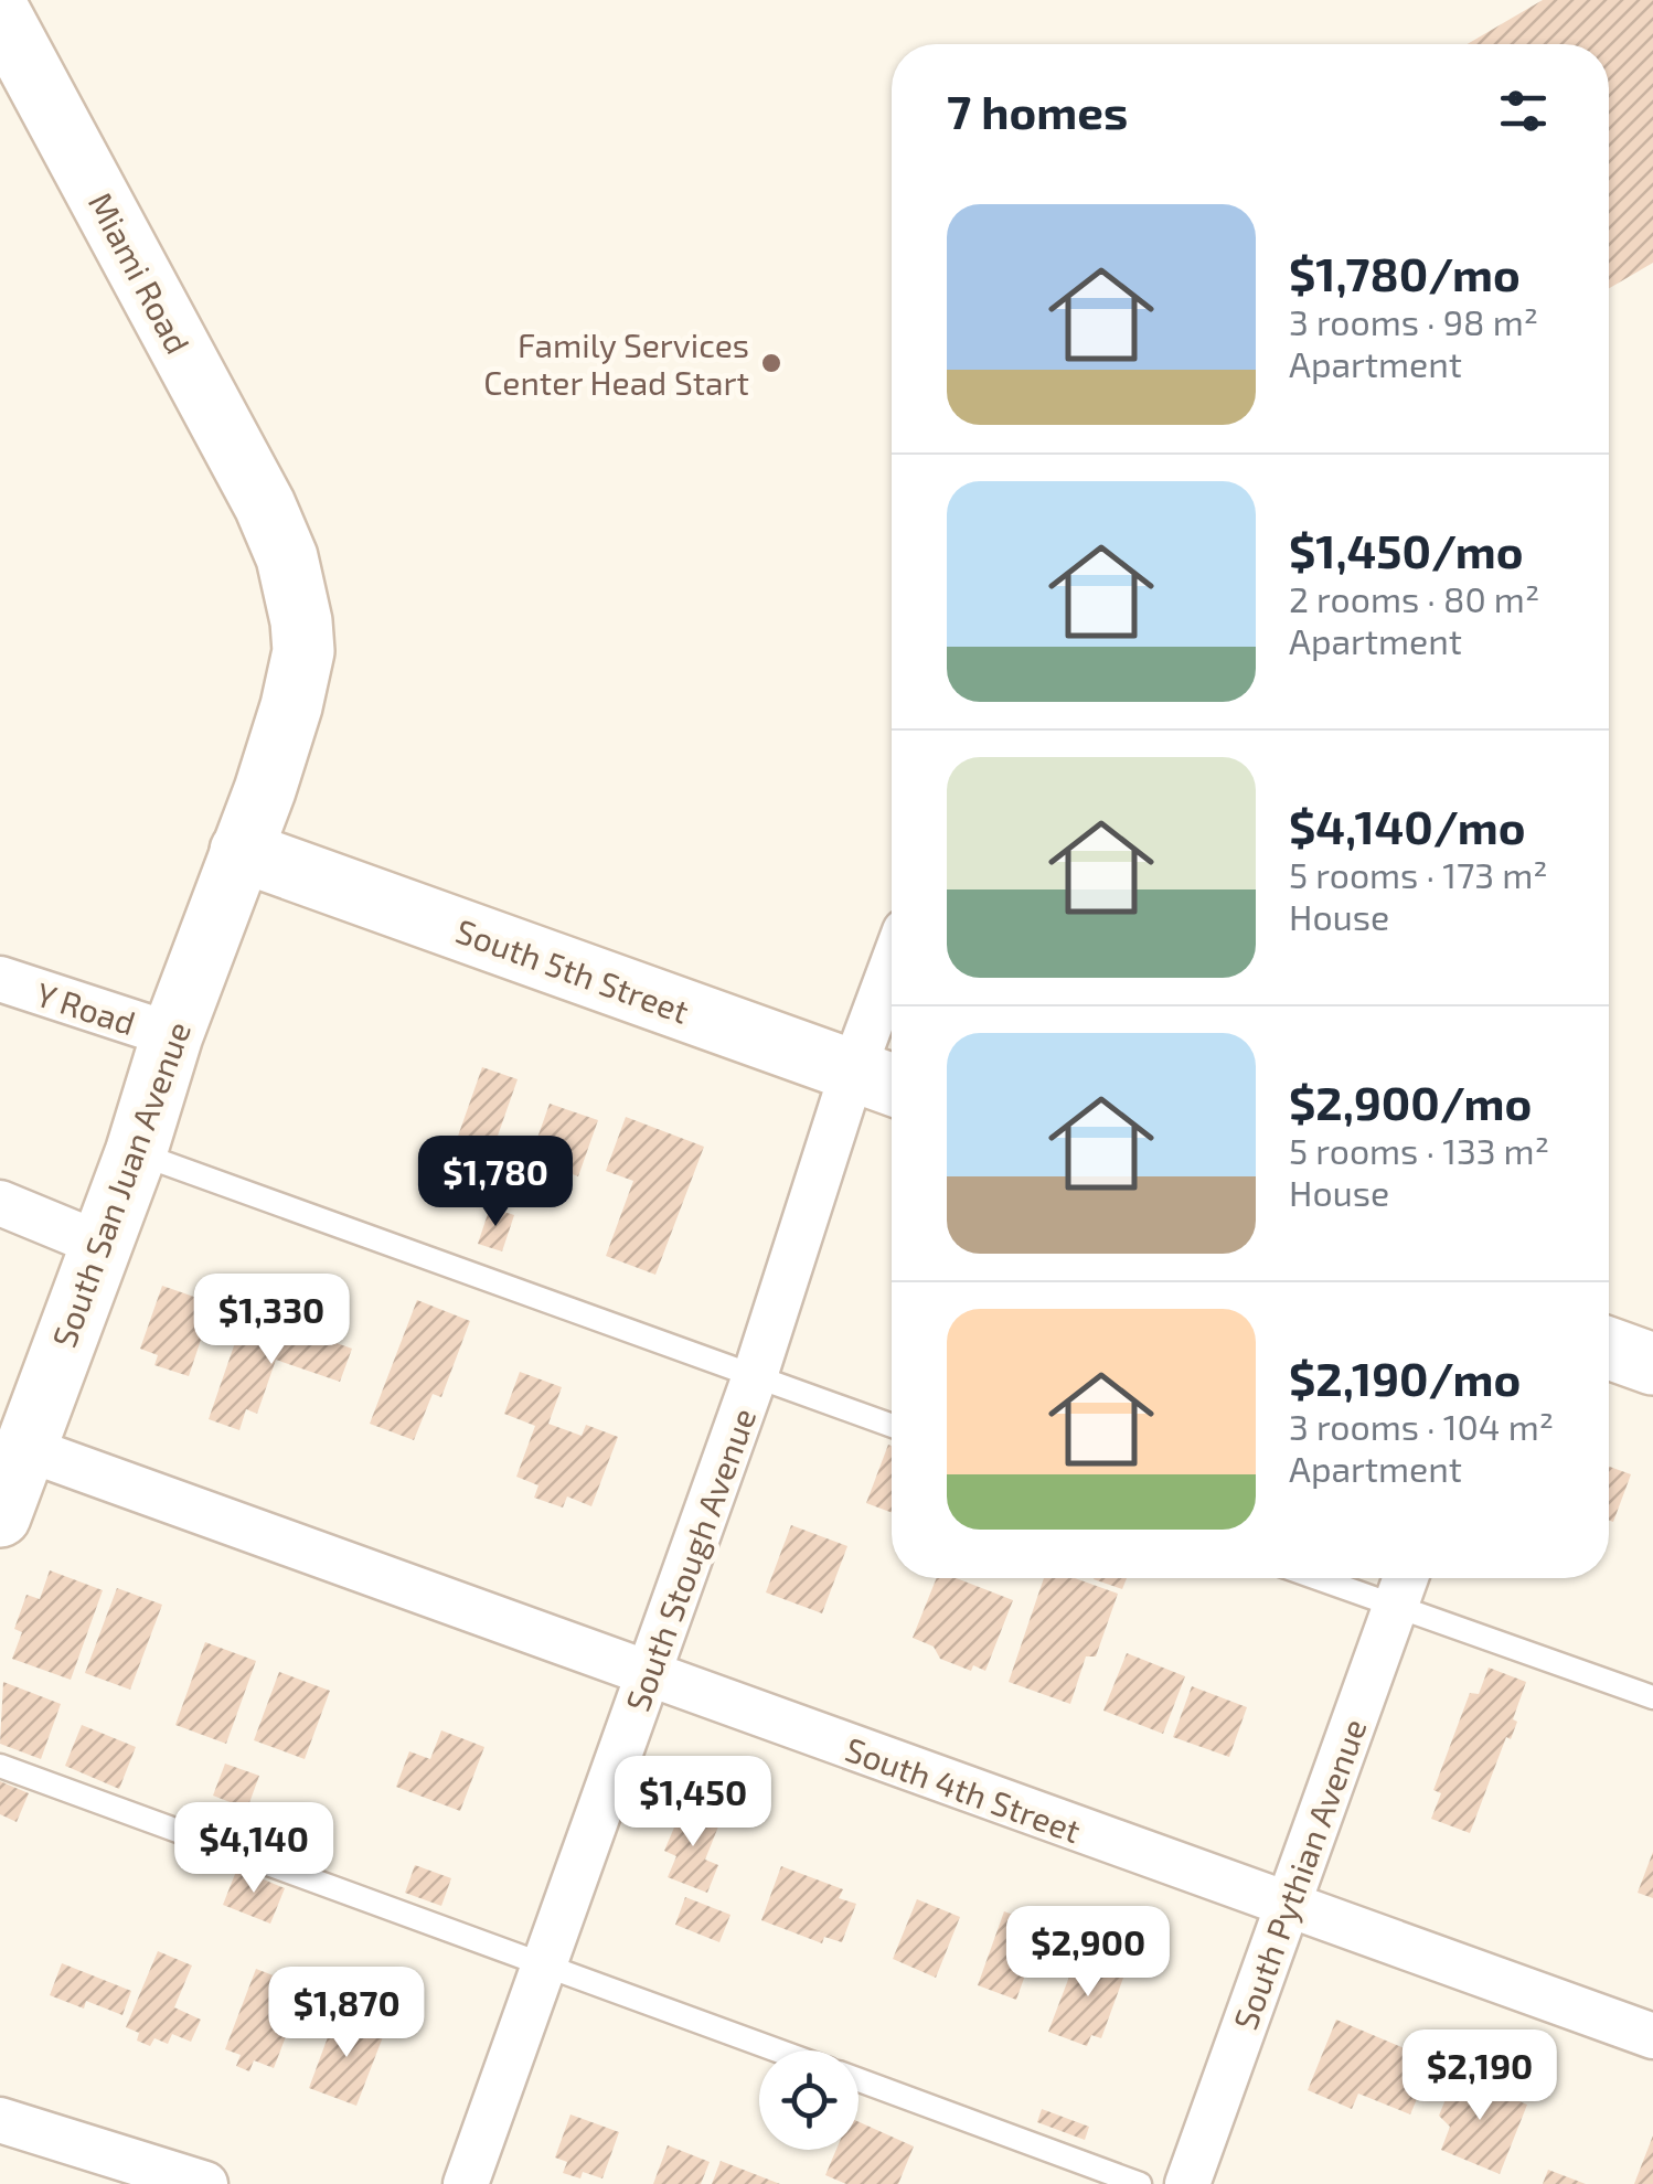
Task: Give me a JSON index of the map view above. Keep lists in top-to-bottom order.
{
  "streets": {
    "street": [
      "Miami Road",
      "South 5th Street",
      "Y Road",
      "South San Juan Avenue",
      "South Stough Avenue",
      "South 4th Street",
      "South Pythian Avenue"
    ]
  },
  "crossings": [
    ["Miami Road", "South 5th Street"],
    ["Miami Road", "South San Juan Avenue"],
    ["South 5th Street", "South San Juan Avenue"],
    ["South 5th Street", "South Stough Avenue"],
    ["Y Road", "South San Juan Avenue"],
    ["South San Juan Avenue", "South 4th Street"],
    ["South Stough Avenue", "South 4th Street"],
    ["South 4th Street", "South Pythian Avenue"]
  ],
  "places": ["Family Services Center Head Start"],
  "page": {
    "heading": "7 homes",
    "list": [
      {
        "name": "$1,780/mo",
        "note": "3 rooms · 98 m² · Apartment"
      },
      {
        "name": "$1,450/mo",
        "note": "2 rooms · 80 m² · Apartment"
      },
      {
        "name": "$4,140/mo",
        "note": "5 rooms · 173 m² · House"
      },
      {
        "name": "$2,900/mo",
        "note": "5 rooms · 133 m² · House"
      },
      {
        "name": "$2,190/mo",
        "note": "3 rooms · 104 m² · Apartment"
      }
    ],
    "price": [
      "$1,780",
      "$1,330",
      "$1,450",
      "$4,140",
      "$2,900",
      "$1,870",
      "$2,190"
    ]
  }
}
